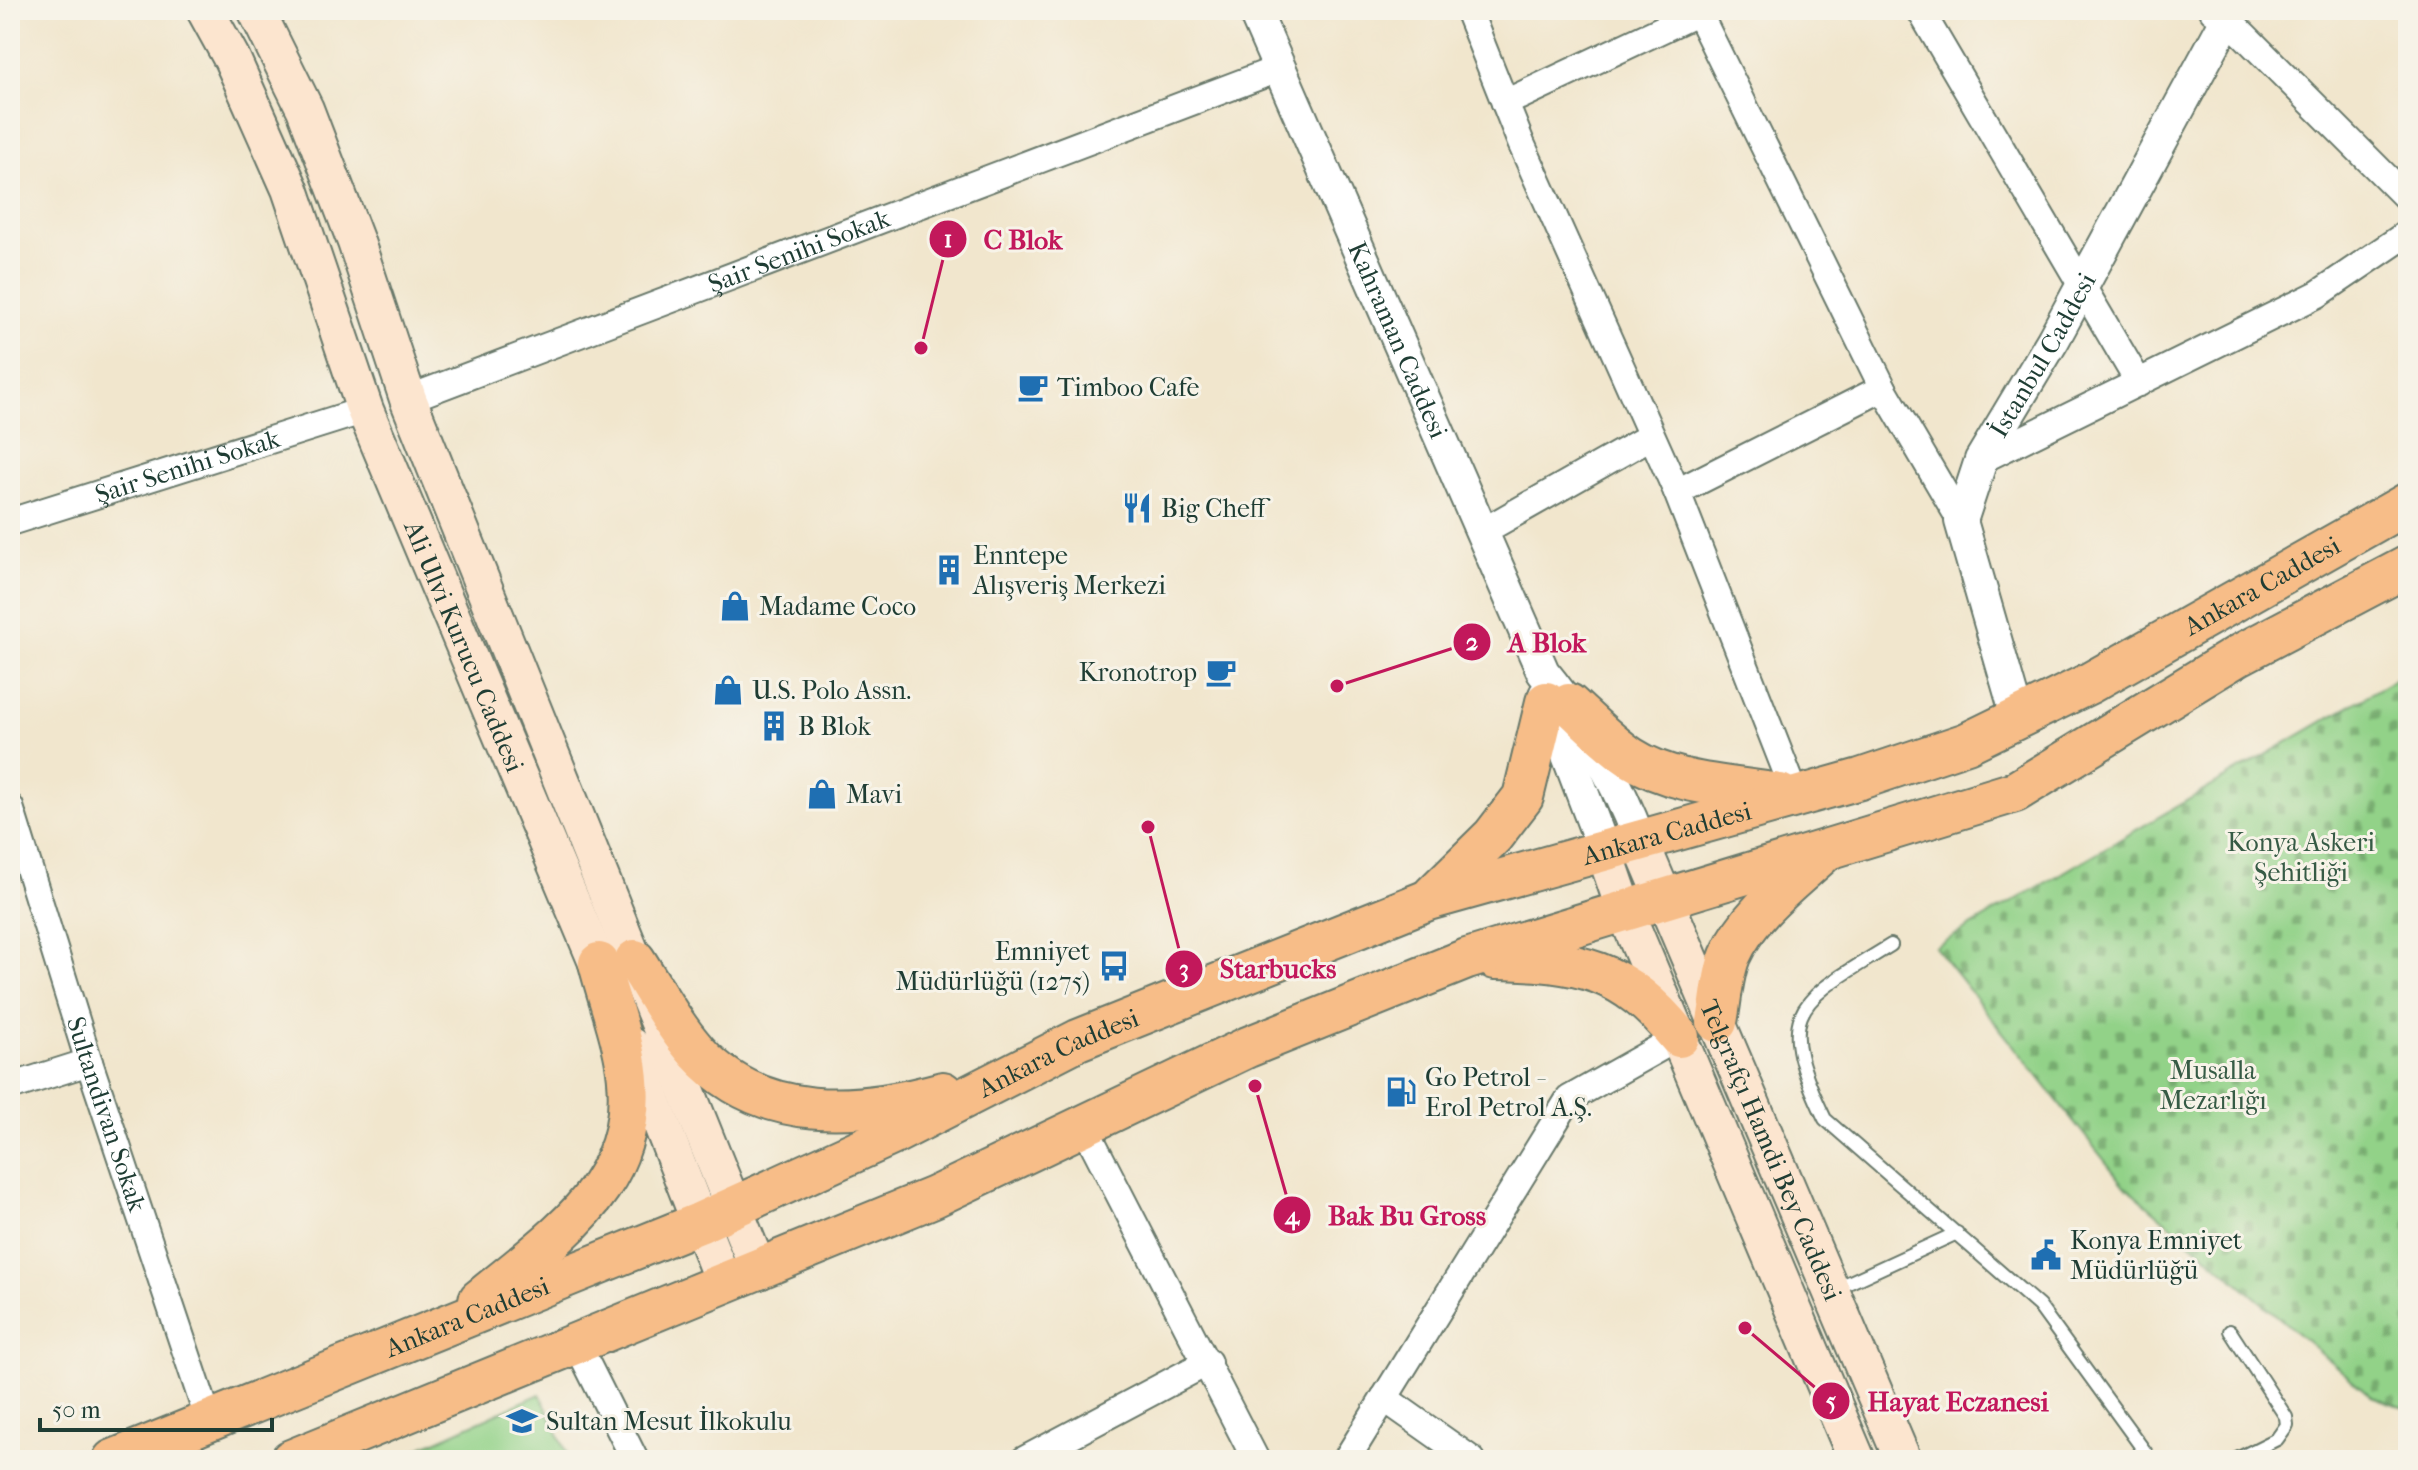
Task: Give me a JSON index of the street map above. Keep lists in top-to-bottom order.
{
  "streets": {
    "main road": ["Ankara Caddesi", "Ali Ulvi Kurucu Caddesi", "Telgrafçı Hamdi Bey Caddesi"],
    "street": [
      "Şair Senihi Sokak",
      "Kahraman Caddesi",
      "İstanbul Caddesi",
      "Sultandivan Sokak"
    ]
  },
  "crossings": [
    ["Şair Senihi Sokak", "Kahraman Caddesi"],
    ["Şair Senihi Sokak", "Ali Ulvi Kurucu Caddesi"],
    ["Kahraman Caddesi", "Ankara Caddesi"],
    ["Kahraman Caddesi", "Telgrafçı Hamdi Bey Caddesi"],
    ["Ankara Caddesi", "Ali Ulvi Kurucu Caddesi"],
    ["Ankara Caddesi", "Sultandivan Sokak"],
    ["Ankara Caddesi", "Telgrafçı Hamdi Bey Caddesi"]
  ],
  "parks": ["Konya Askeri Şehitliği", "Musalla Mezarlığı"],
  "places": {
    "other": [
      "C Blok",
      "A Blok",
      "Starbucks",
      "Bak Bu Gross",
      "Hayat Eczanesi"
    ],
    "cafe": ["Timboo Cafe", "Kronotrop"],
    "restaurant": ["Big Cheff"],
    "building": ["Enntepe Alışveriş Merkezi", "B Blok"],
    "shop": ["Madame Coco", "U.S. Polo Assn.", "Mavi"],
    "bus stop": ["Emniyet Müdürlüğü (1275)"],
    "fuel station": ["Go Petrol - Erol Petrol A.Ş."],
    "public building": ["Konya Emniyet Müdürlüğü"],
    "school or university": ["Sultan Mesut İlkokulu"]
  },
  "scale_bar": "50 m"
}
